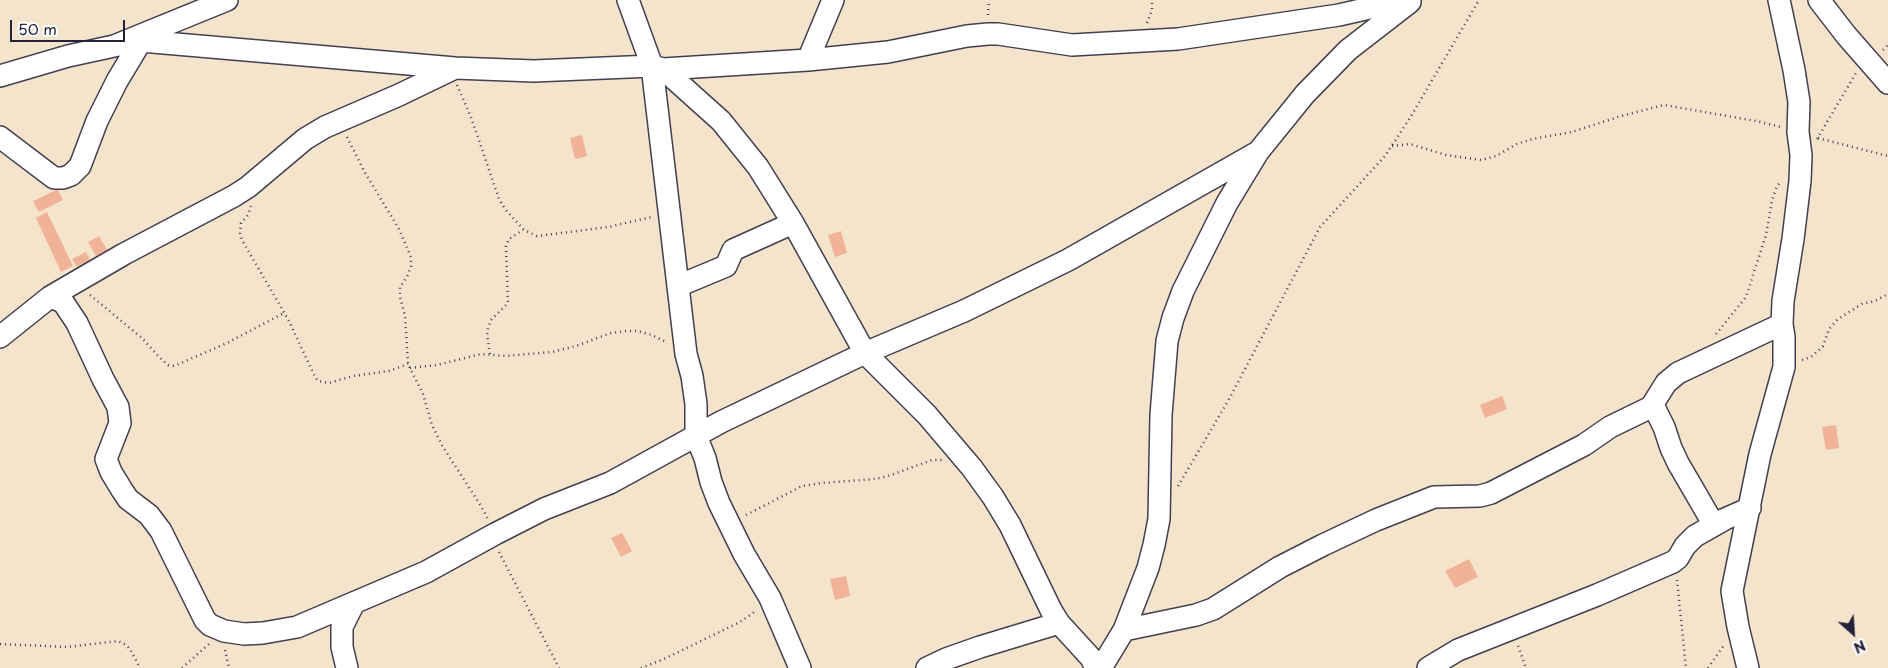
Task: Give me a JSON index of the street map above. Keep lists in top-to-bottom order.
{
  "scale_bar": "50 m",
  "north": "bottom right"
}
